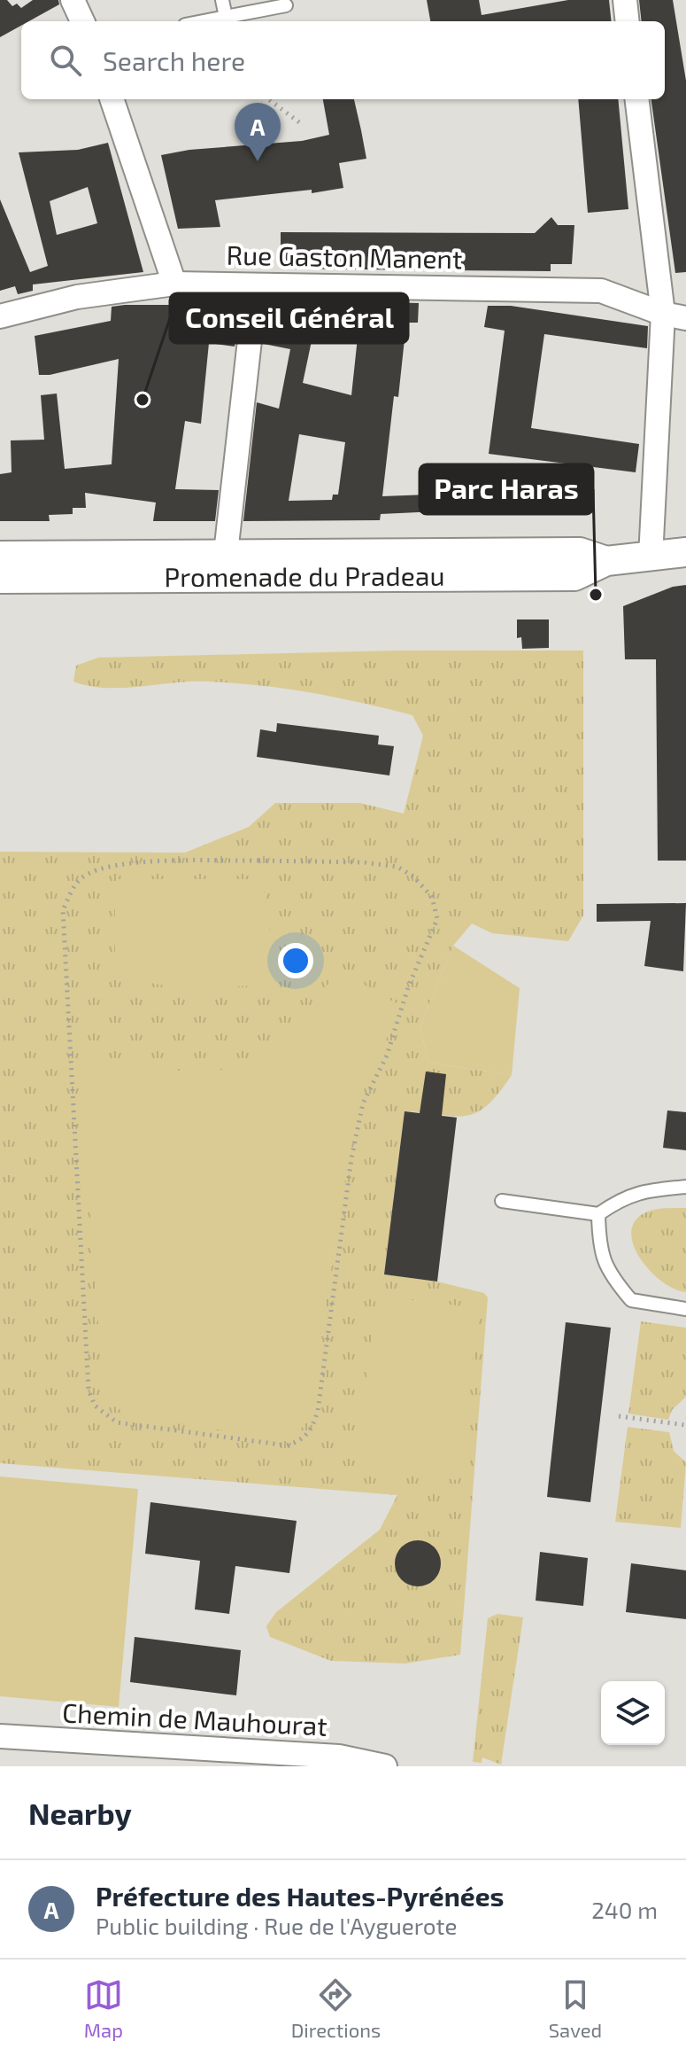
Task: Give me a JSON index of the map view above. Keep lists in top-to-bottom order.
{
  "streets": {
    "street": ["Rue Gaston Manent", "Promenade du Pradeau", "Chemin de Mauhourat"]
  },
  "places": ["Conseil Général", "Parc Haras"],
  "page": {
    "search": "Search here",
    "pins": "A",
    "heading": "Nearby",
    "list": [
      {
        "mark": "A",
        "name": "Préfecture des Hautes-Pyrénées",
        "note": "Public building · Rue de l'Ayguerote",
        "value": "240 m"
      }
    ],
    "nav": ["Map", "Directions", "Saved"]
  }
}
